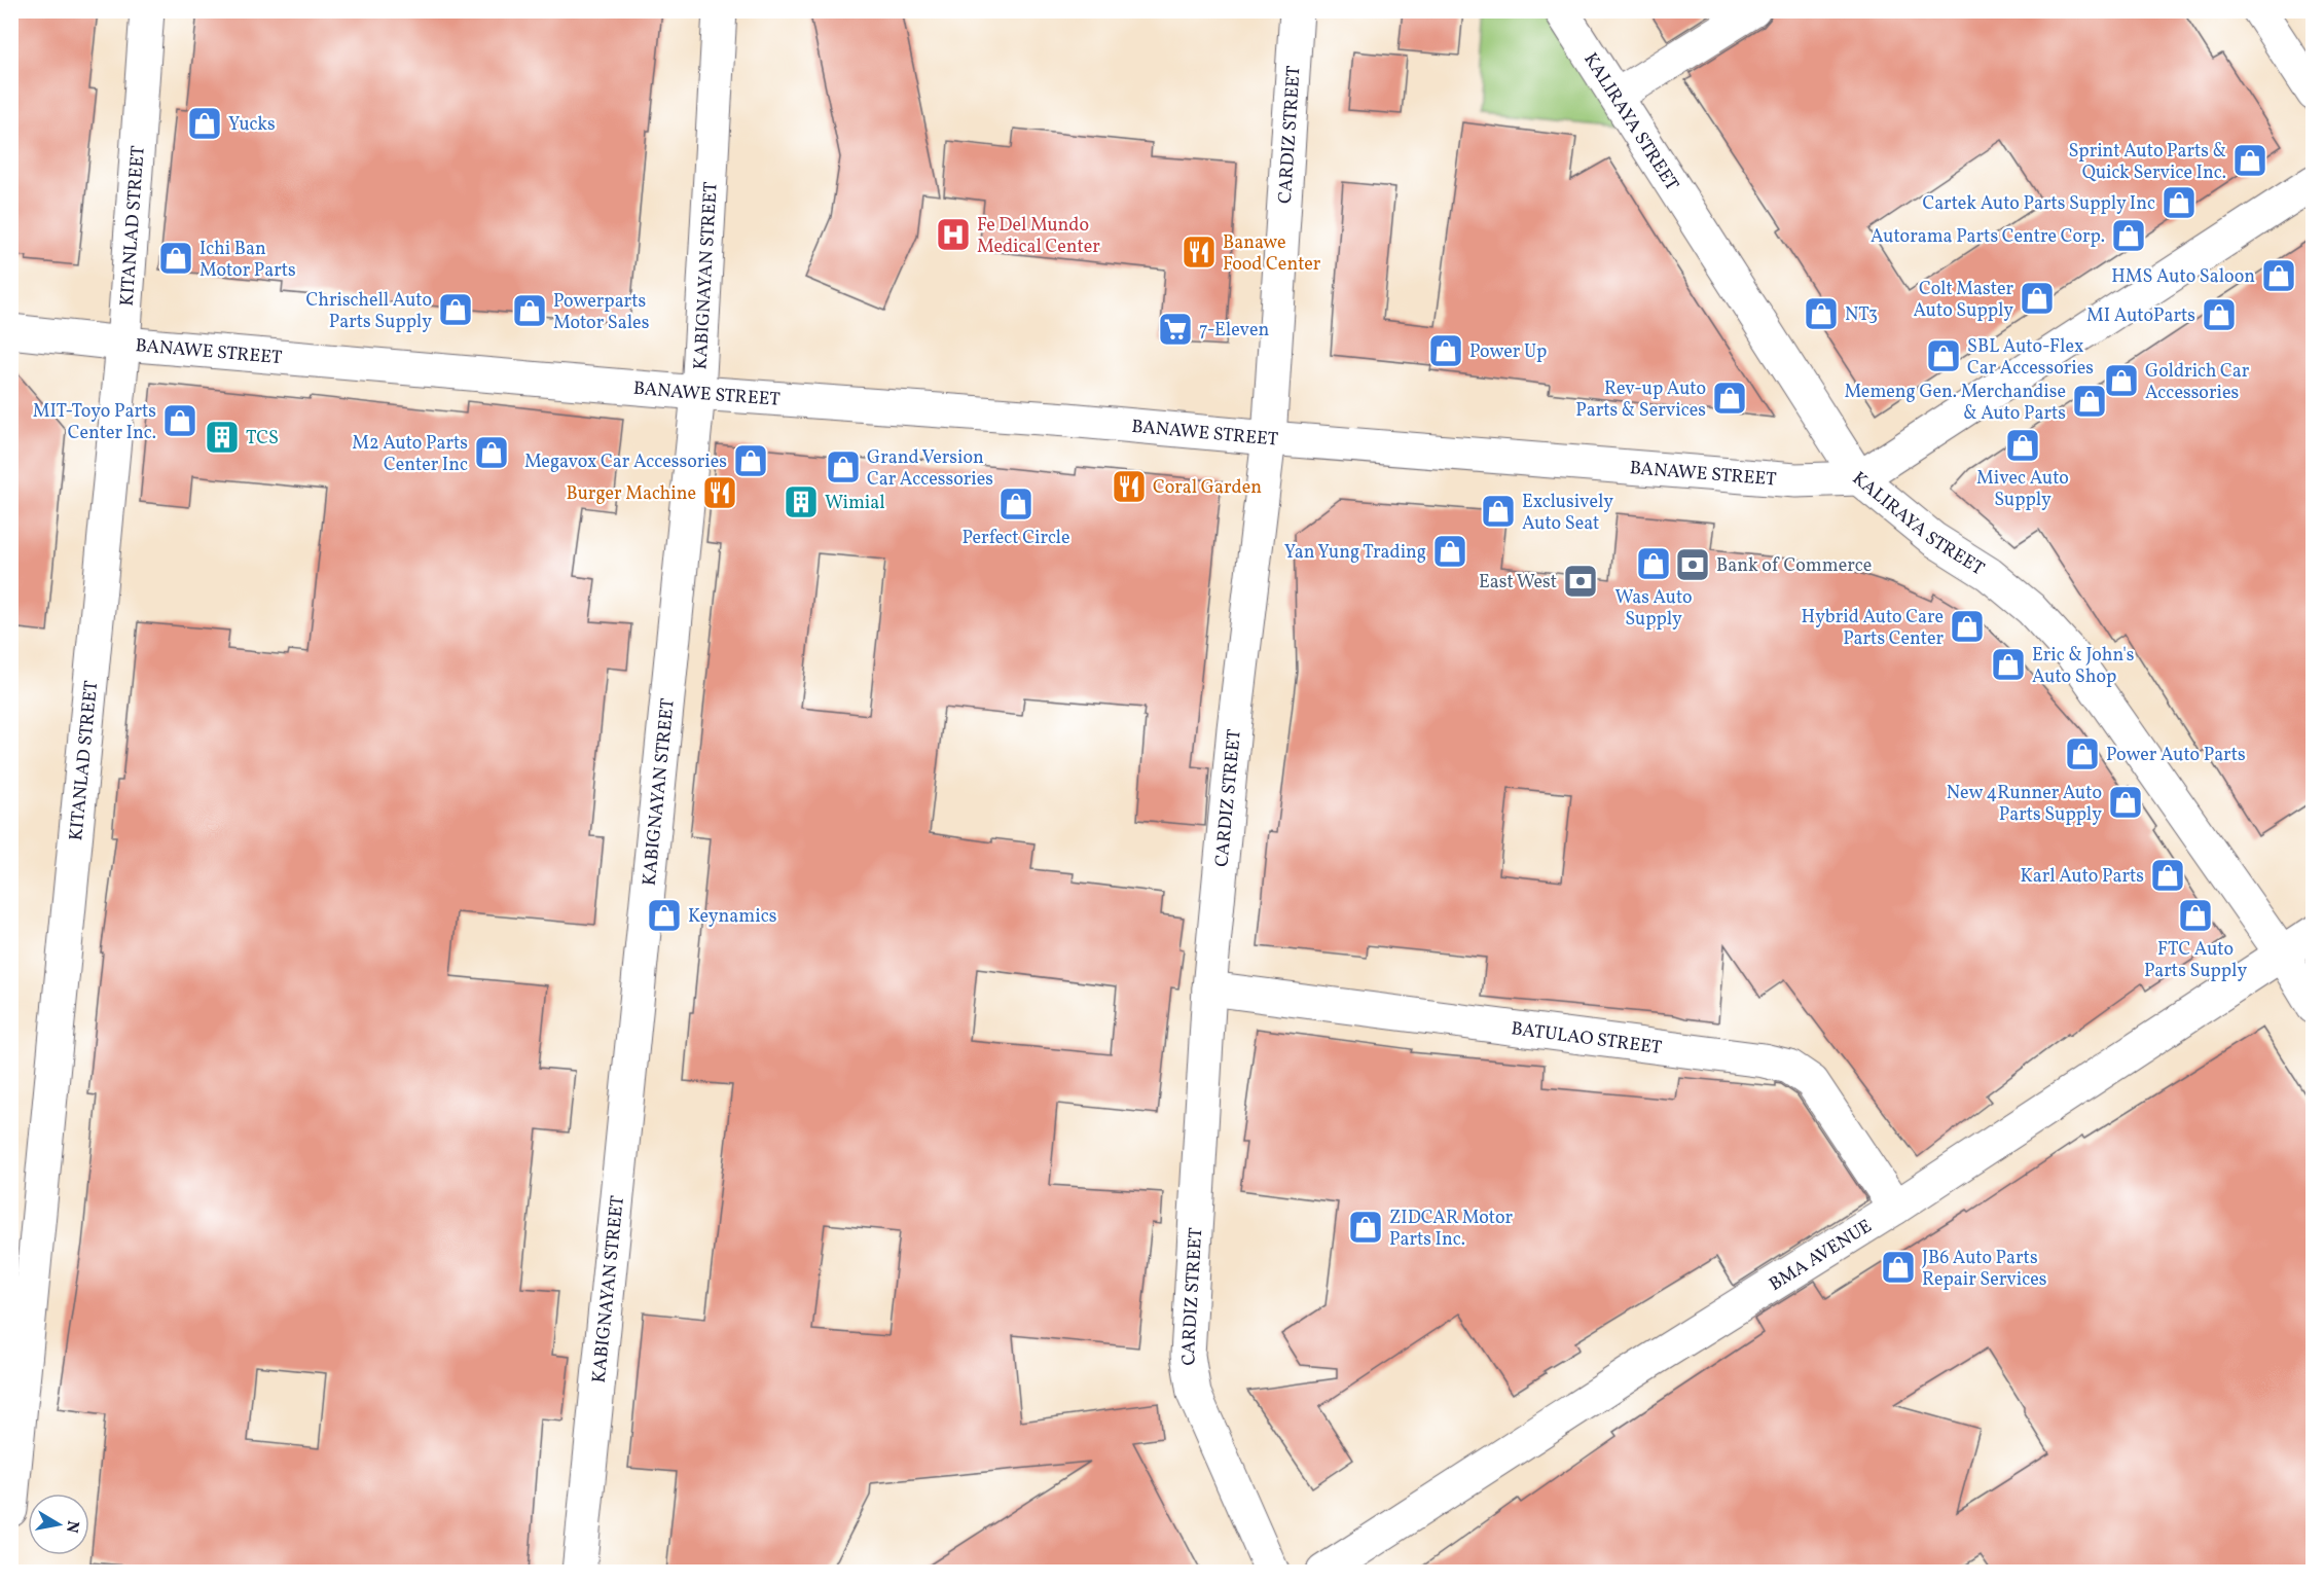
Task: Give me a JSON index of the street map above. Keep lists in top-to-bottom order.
{
  "streets": {
    "street": [
      "KALIRAYA STREET",
      "CARDIZ STREET",
      "KITANLAD STREET",
      "KABIGNAYAN STREET",
      "BANAWE STREET",
      "BATULAO STREET",
      "BMA AVENUE"
    ]
  },
  "crossings": [
    ["KALIRAYA STREET", "BANAWE STREET"],
    ["KALIRAYA STREET", "BMA AVENUE"],
    ["CARDIZ STREET", "BANAWE STREET"],
    ["CARDIZ STREET", "BATULAO STREET"],
    ["KITANLAD STREET", "BANAWE STREET"],
    ["KABIGNAYAN STREET", "BANAWE STREET"],
    ["BATULAO STREET", "BMA AVENUE"]
  ],
  "places": {
    "shop": [
      "Yucks",
      "Sprint Auto Parts & Quick Service Inc.",
      "Cartek Auto Parts Supply Inc",
      "Autorama Parts Centre Corp.",
      "Ichi Ban Motor Parts",
      "HMS Auto Saloon",
      "Colt Master Auto Supply",
      "Chrischell Auto Parts Supply",
      "Powerparts Motor Sales",
      "NT3",
      "MI AutoParts",
      "Power Up",
      "SBL Auto-Flex Car Accessories",
      "Goldrich Car Accessories",
      "Rev-up Auto Parts & Services",
      "Memeng Gen. Merchandise & Auto Parts",
      "MIT-Toyo Parts Center Inc.",
      "Mivec Auto Supply",
      "M2 Auto Parts Center Inc",
      "Megavox Car Accessories",
      "Grand Version Car Accessories",
      "Perfect Circle",
      "Exclusively Auto Seat",
      "Yan Yung Trading",
      "Was Auto Supply",
      "Hybrid Auto Care Parts Center",
      "Eric & John's Auto Shop",
      "Power Auto Parts",
      "New 4Runner Auto Parts Supply",
      "Karl Auto Parts",
      "Keynamics",
      "FTC Auto Parts Supply",
      "ZIDCAR Motor Parts Inc.",
      "JB6 Auto Parts Repair Services"
    ],
    "hospital": ["Fe Del Mundo Medical Center"],
    "restaurant": ["Banawe Food Center", "Coral Garden", "Burger Machine"],
    "supermarket": ["7-Eleven"],
    "building": ["TCS", "Wimial"],
    "bank": ["Bank of Commerce", "East West"]
  },
  "north": "right"
}
